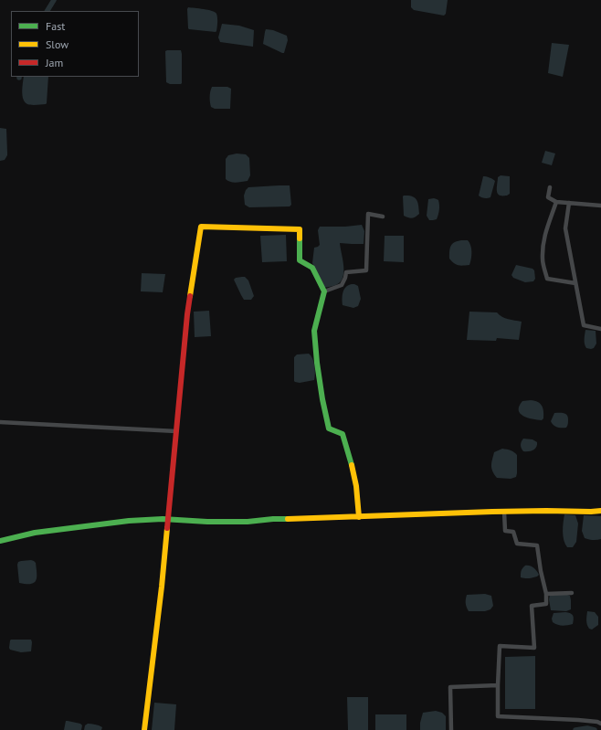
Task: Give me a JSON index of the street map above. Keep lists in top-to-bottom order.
{
  "legend": ["Fast", "Slow", "Jam"]
}
